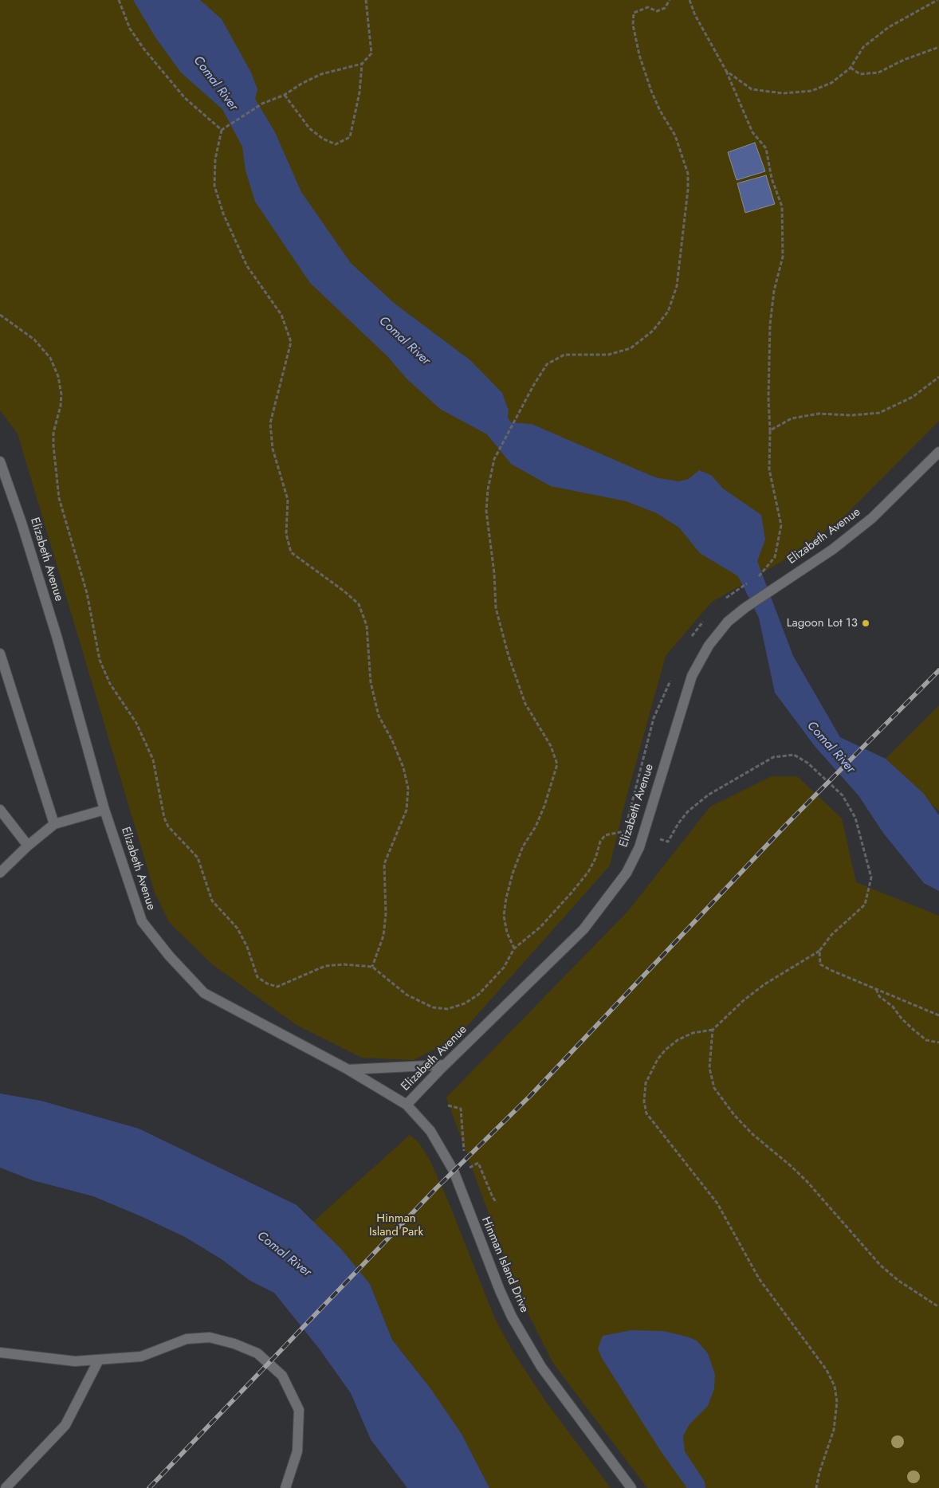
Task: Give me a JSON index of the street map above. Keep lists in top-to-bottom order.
{
  "streets": {
    "street": ["Elizabeth Avenue", "Hinman Island Drive"]
  },
  "crossings": [
    ["Elizabeth Avenue", "Hinman Island Drive"]
  ],
  "water": ["Comal River"],
  "parks": ["Hinman Island Park"],
  "places": ["Lagoon Lot 13"]
}
